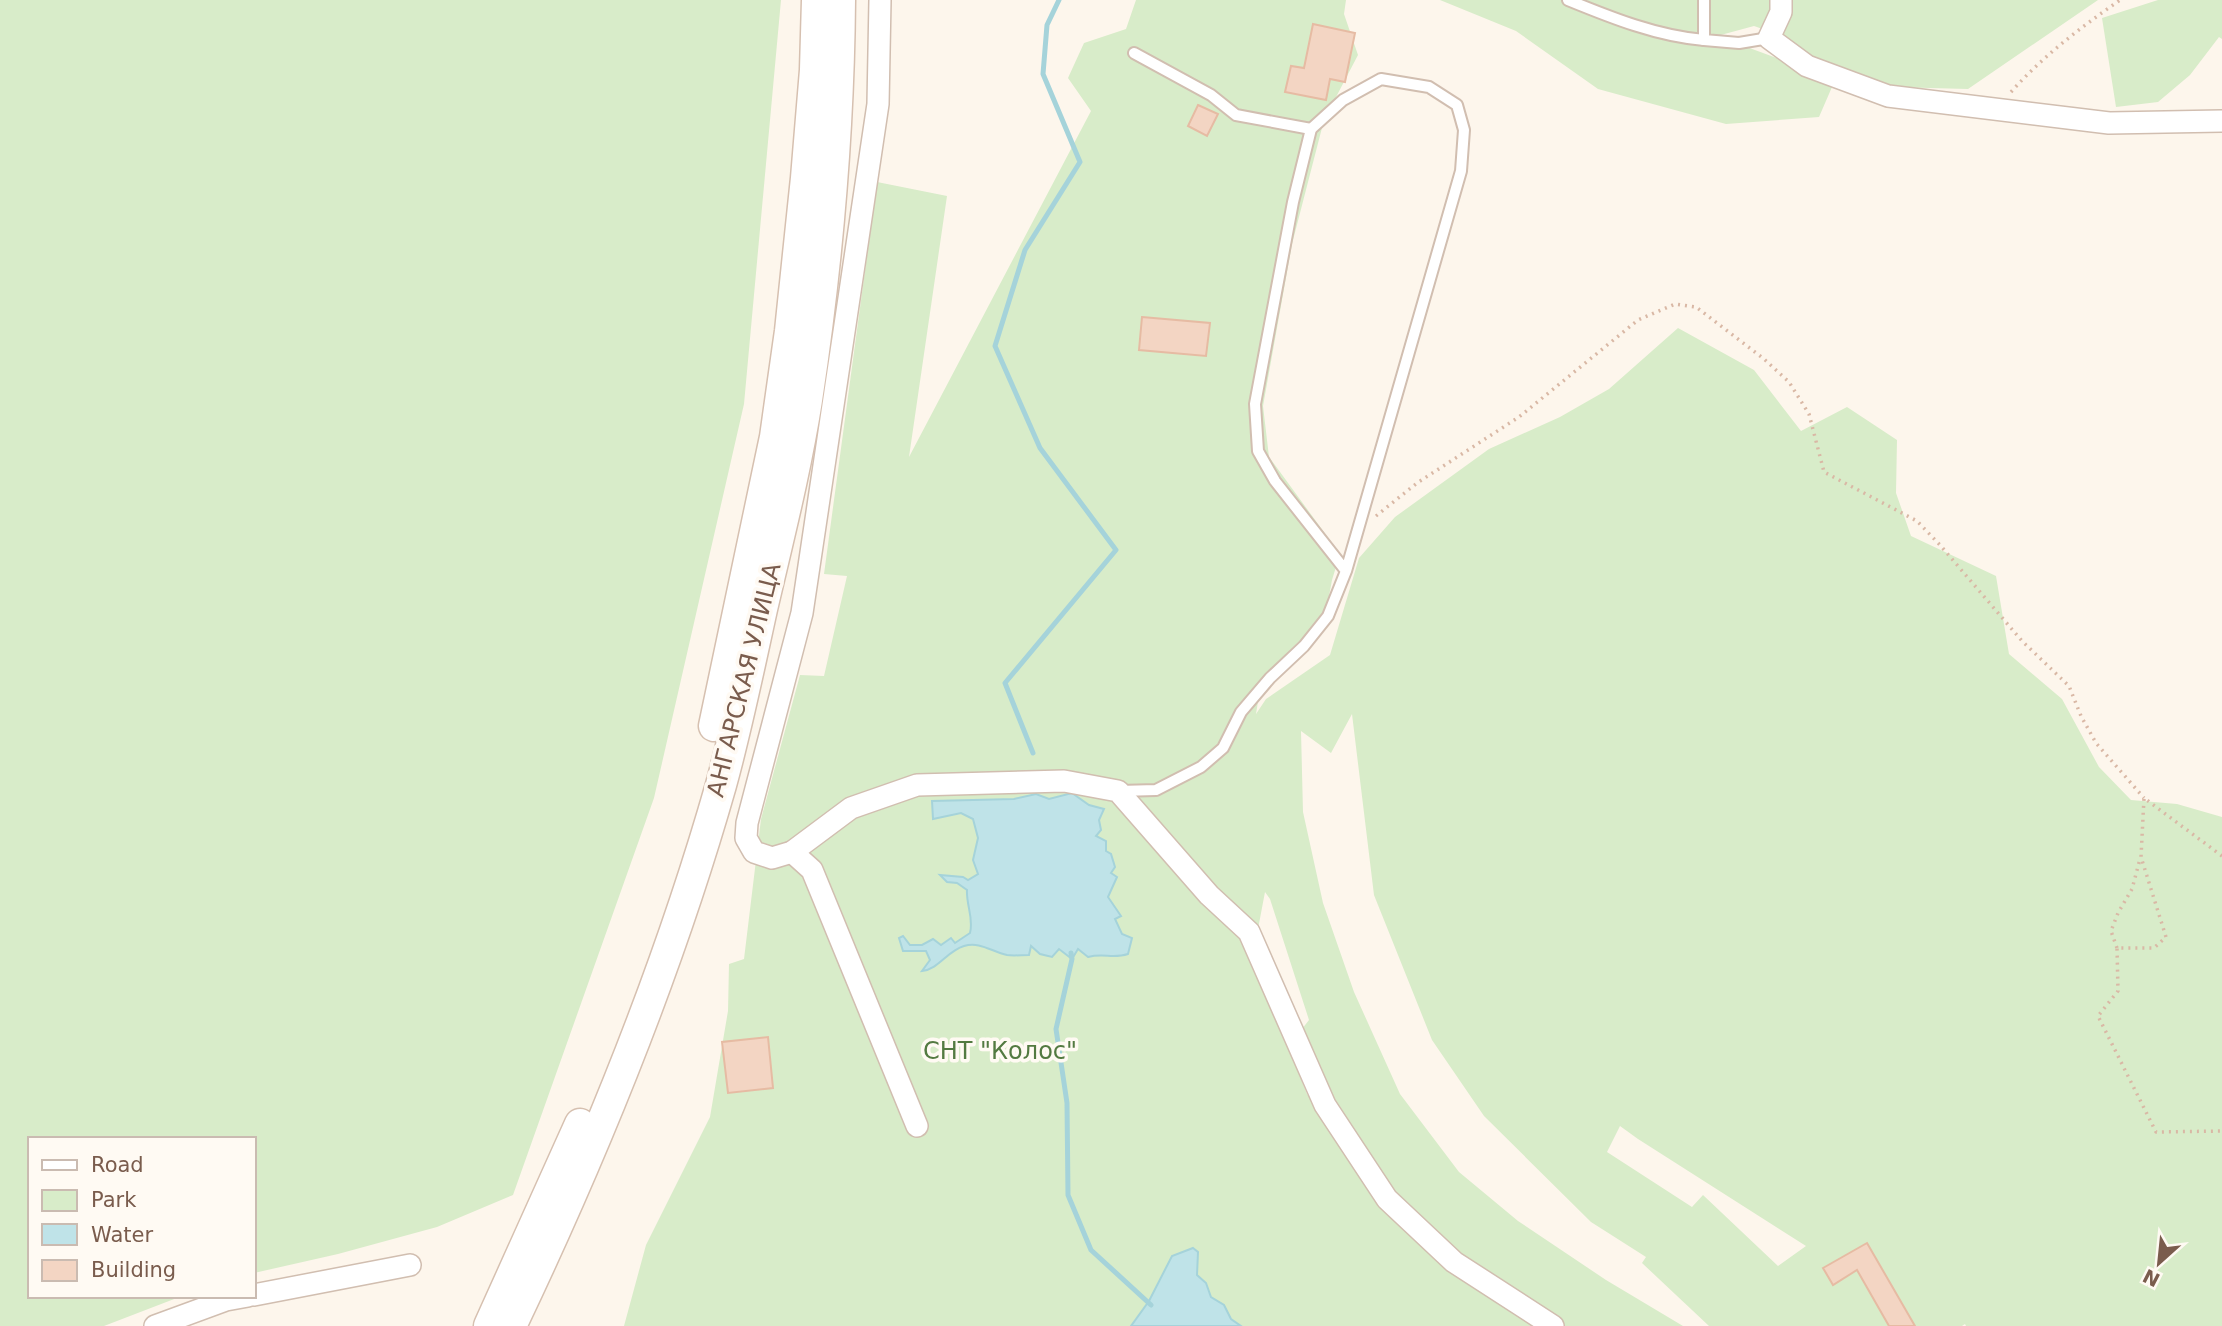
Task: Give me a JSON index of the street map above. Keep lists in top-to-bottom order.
{
  "streets": {
    "main road": ["АНГАРСКАЯ УЛИЦА"]
  },
  "parks": ["СНТ \"Колос\""],
  "legend": [
    "Road",
    "Park",
    "Water",
    "Building"
  ],
  "north": "bottom left"
}
